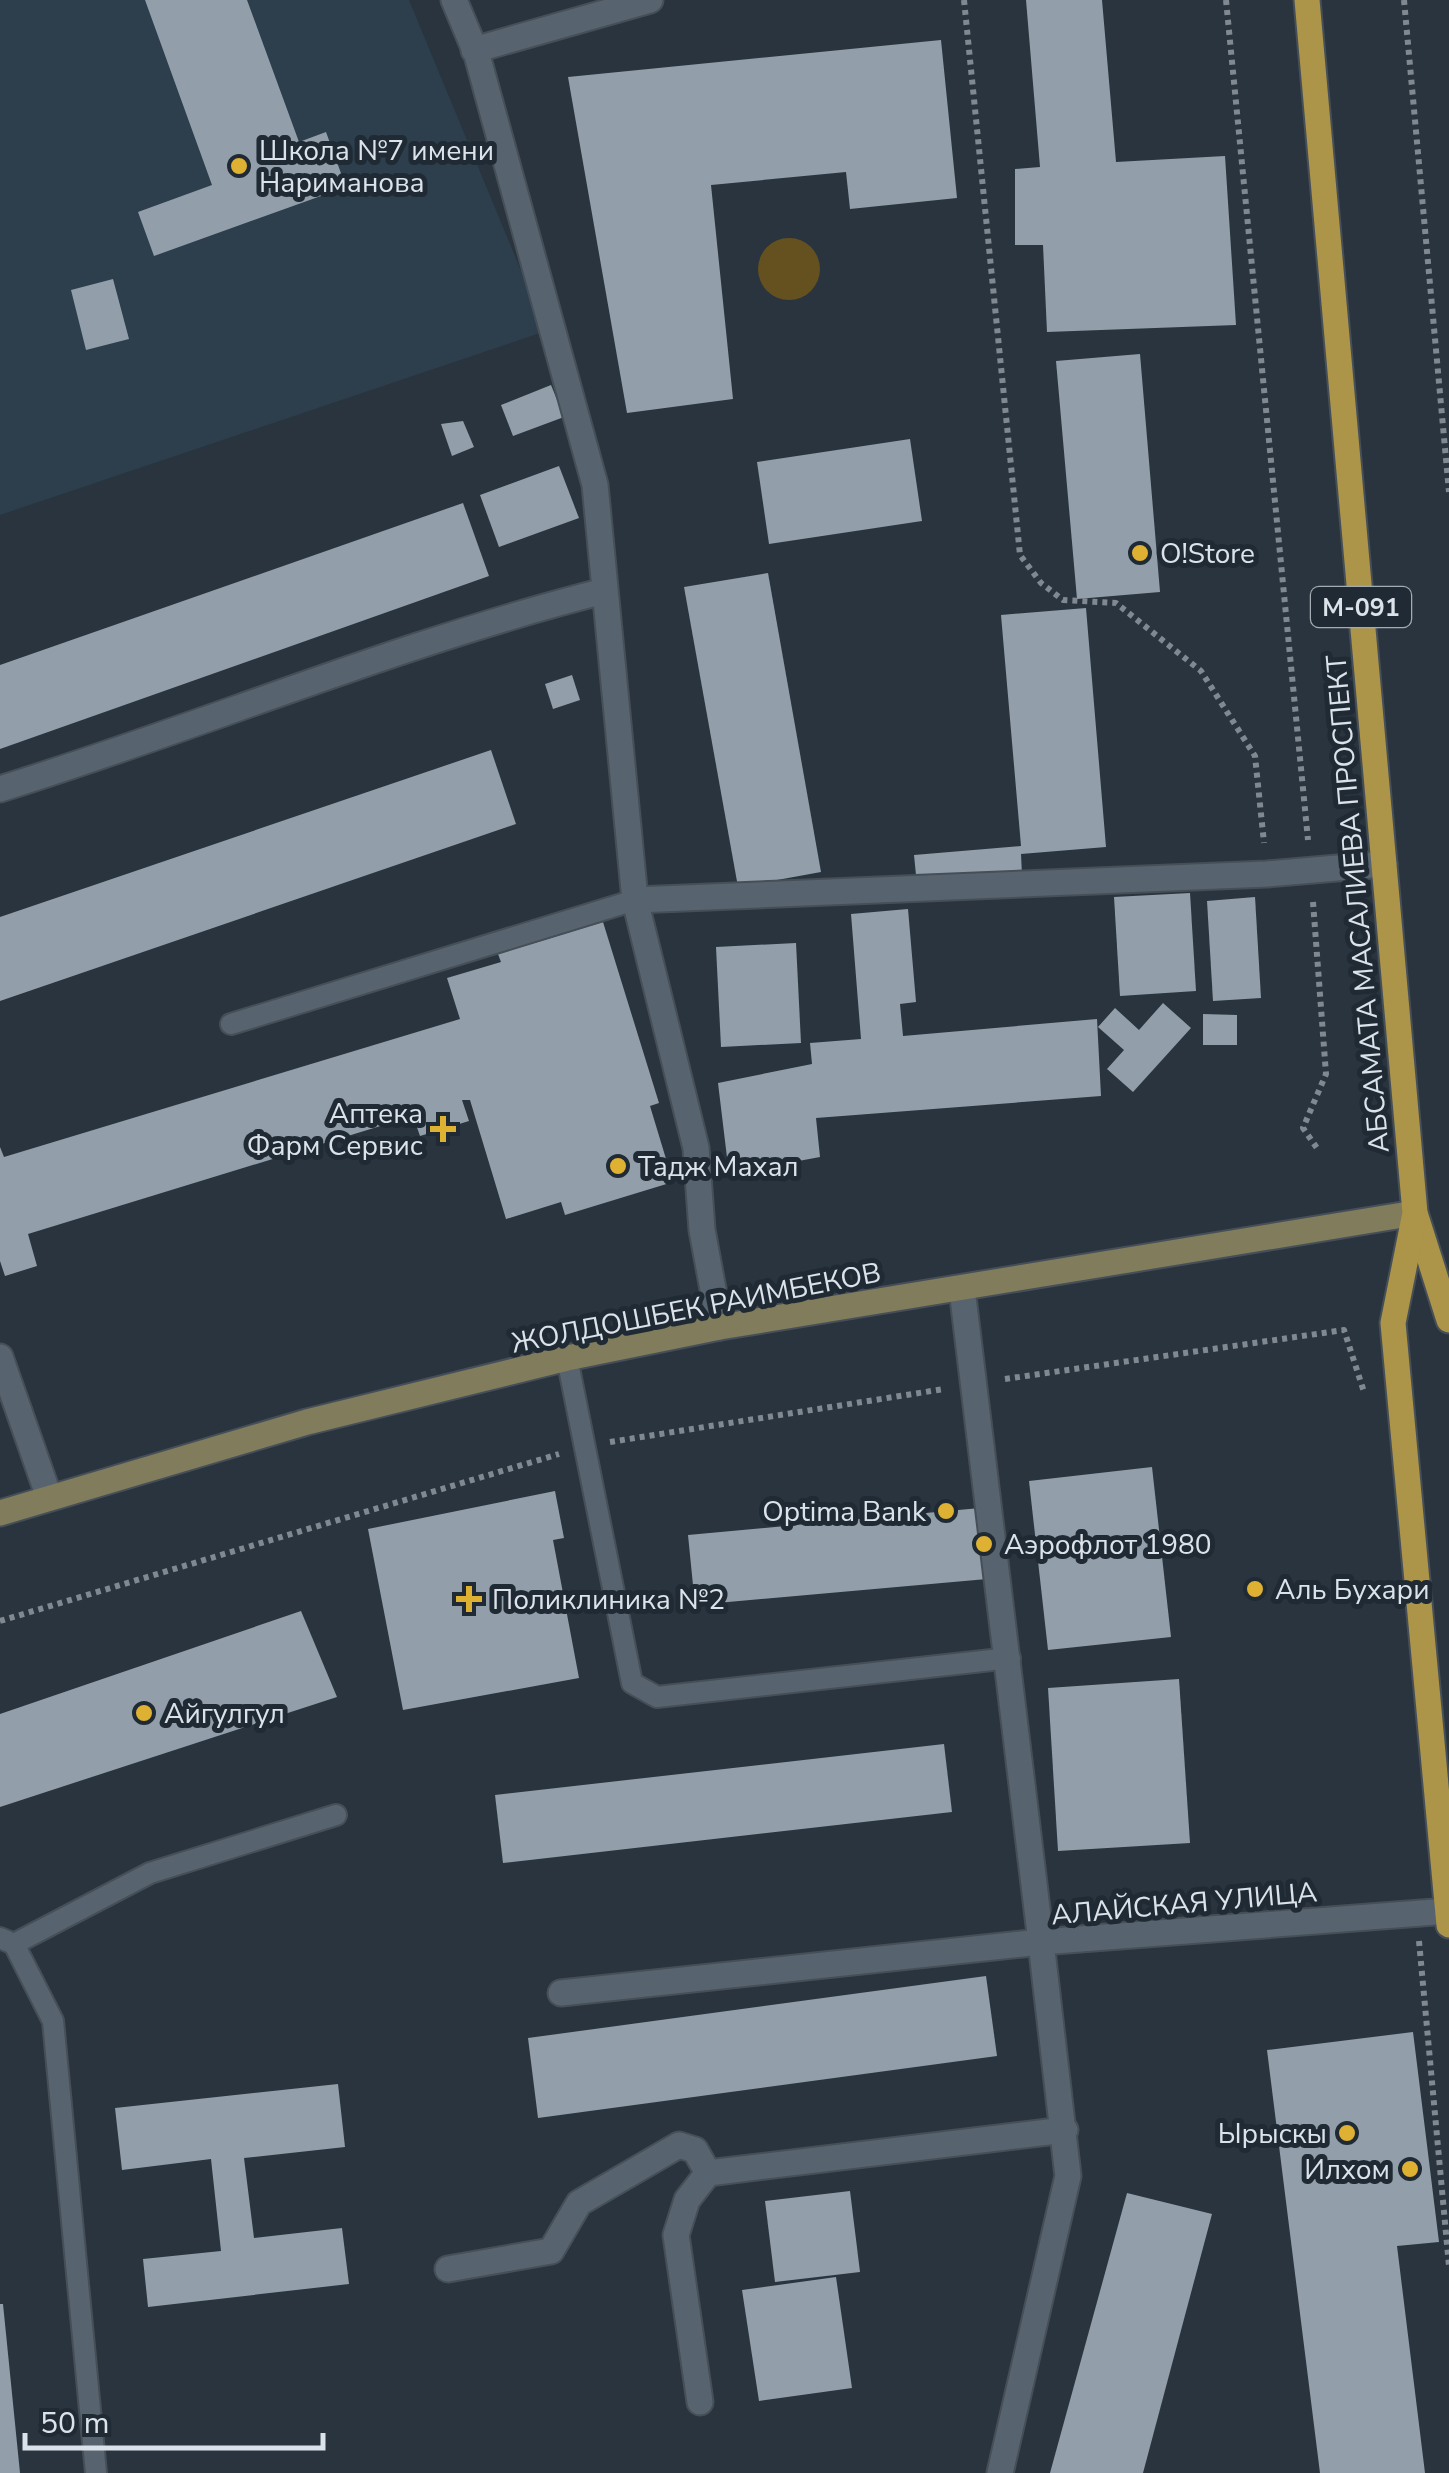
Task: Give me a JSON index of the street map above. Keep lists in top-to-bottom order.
{
  "streets": {
    "main road": ["М-091", "АБСАМАТА МАСАЛИЕВА ПРОСПЕКТ", "ЖОЛДОШБЕК РАИМБЕКОВ"],
    "street": ["АЛАЙСКАЯ УЛИЦА"]
  },
  "crossings": [
    ["М-091", "АБСАМАТА МАСАЛИЕВА ПРОСПЕКТ"],
    ["М-091", "ЖОЛДОШБЕК РАИМБЕКОВ"],
    ["М-091", "АЛАЙСКАЯ УЛИЦА"],
    ["АБСАМАТА МАСАЛИЕВА ПРОСПЕКТ", "ЖОЛДОШБЕК РАИМБЕКОВ"]
  ],
  "places": {
    "other": [
      "Школа №7 имени Нариманова",
      "O!Store",
      "Тадж Махал",
      "Optima Bank",
      "Аэрофлот 1980",
      "Аль Бухари",
      "Айгулгул",
      "Ырыскы",
      "Илхом"
    ],
    "health": ["Аптека Фарм Сервис", "Поликлиника №2"]
  },
  "scale_bar": "50 m"
}
